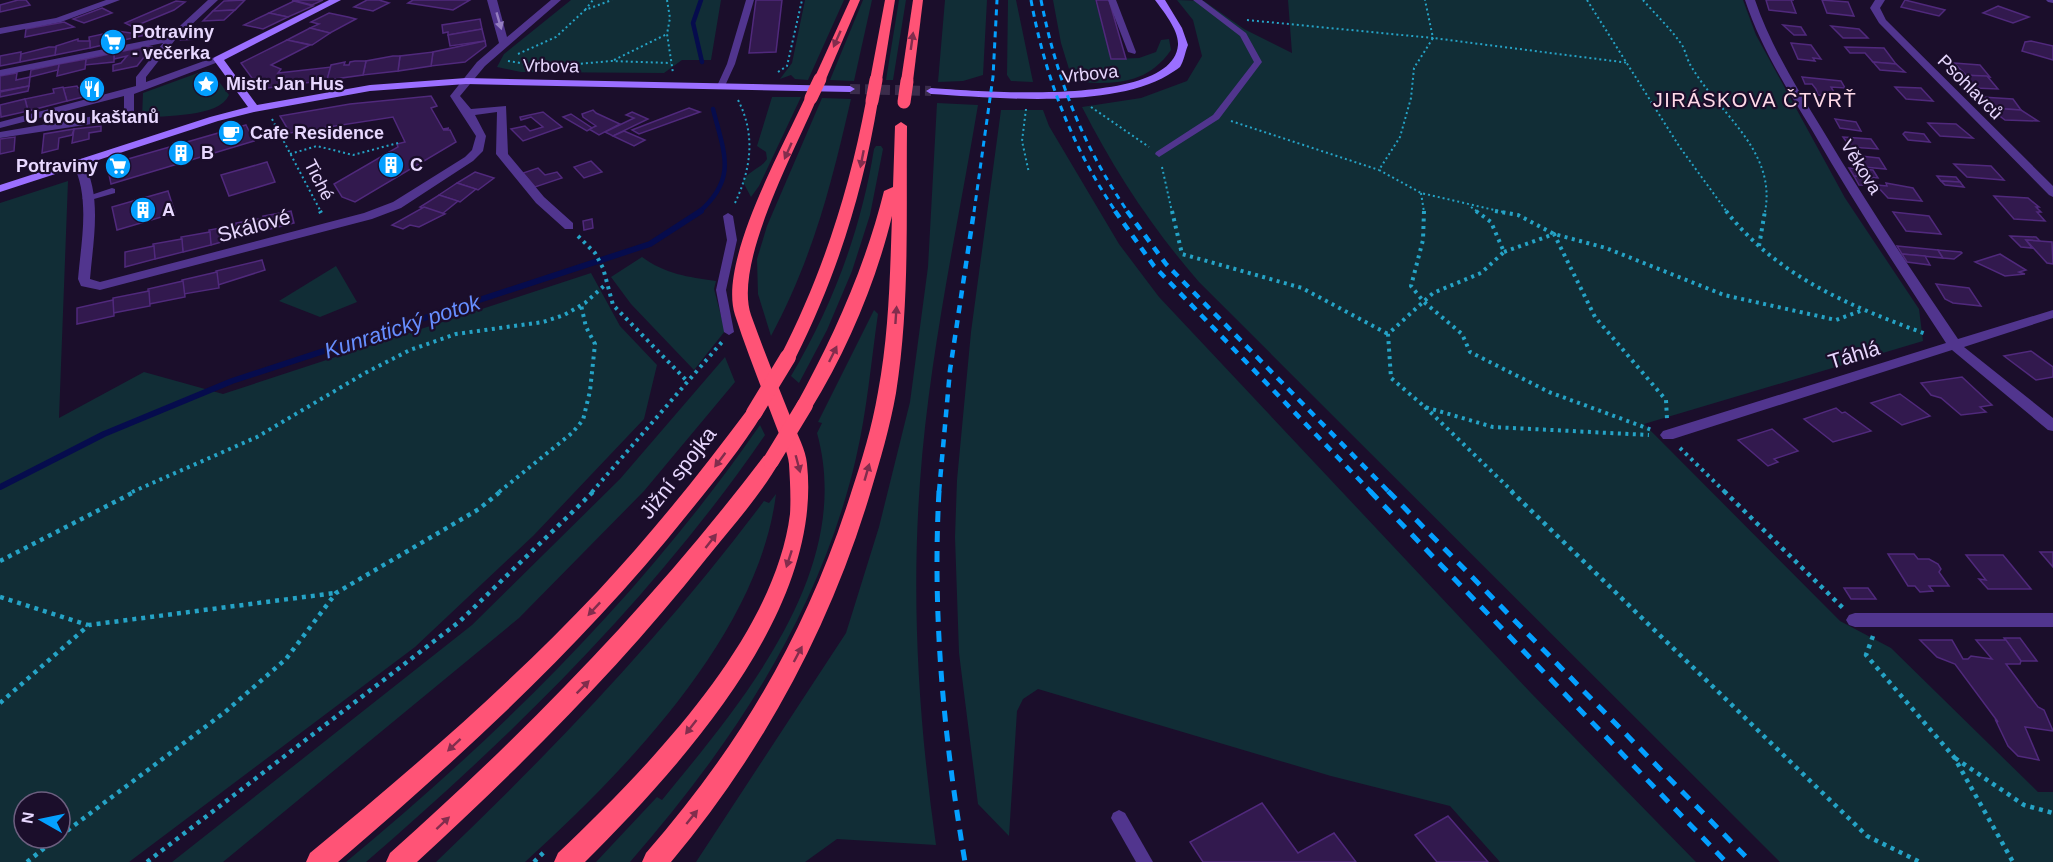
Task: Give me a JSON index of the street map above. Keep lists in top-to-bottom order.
{
  "streets": {
    "highway": ["Jižní spojka"],
    "main road": ["Vrbova"],
    "street": [
      "Psohlavců",
      "Věkova",
      "Skálové",
      "Táhlá"
    ],
    "path": ["Tiché"]
  },
  "crossings": [
    ["Věkova", "Táhlá"],
    ["Tiché", "Skálové"]
  ],
  "districts": ["JIRÁSKOVA ČTVRŤ"],
  "water": ["Kunratický potok"],
  "places": {
    "supermarket": ["Potraviny - večerka", "Potraviny"],
    "place": ["Mistr Jan Hus"],
    "restaurant": ["U dvou kaštanů"],
    "cafe": ["Cafe Residence"],
    "building": ["B", "C", "A"]
  },
  "north": "left"
}
